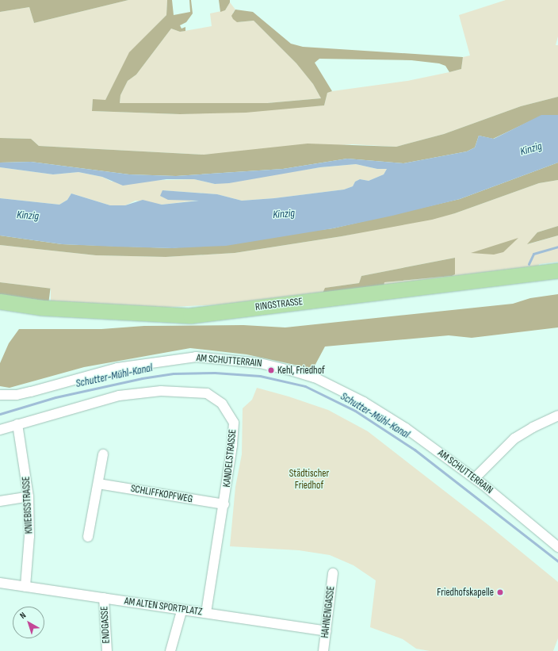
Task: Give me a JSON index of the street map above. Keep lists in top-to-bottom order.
{
  "streets": {
    "main road": ["RINGSTRASSE"],
    "street": [
      "AM SCHUTTERRAIN",
      "KANDELSTRASSE",
      "SCHLIFFKOPFWEG",
      "KNIEBISSTRASSE",
      "AM ALTEN SPORTPLATZ",
      "HAHNENGASSE",
      "ENDGASSE"
    ]
  },
  "crossings": [
    ["KANDELSTRASSE", "SCHLIFFKOPFWEG"],
    ["KANDELSTRASSE", "KNIEBISSTRASSE"],
    ["KANDELSTRASSE", "AM ALTEN SPORTPLATZ"],
    ["KNIEBISSTRASSE", "AM ALTEN SPORTPLATZ"],
    ["AM ALTEN SPORTPLATZ", "HAHNENGASSE"],
    ["AM ALTEN SPORTPLATZ", "ENDGASSE"]
  ],
  "water": ["Kinzig", "Schutter-Mühl-Kanal"],
  "parks": ["Städtischer Friedhof"],
  "places": ["Kehl, Friedhof", "Friedhofskapelle"],
  "north": "top left"
}
